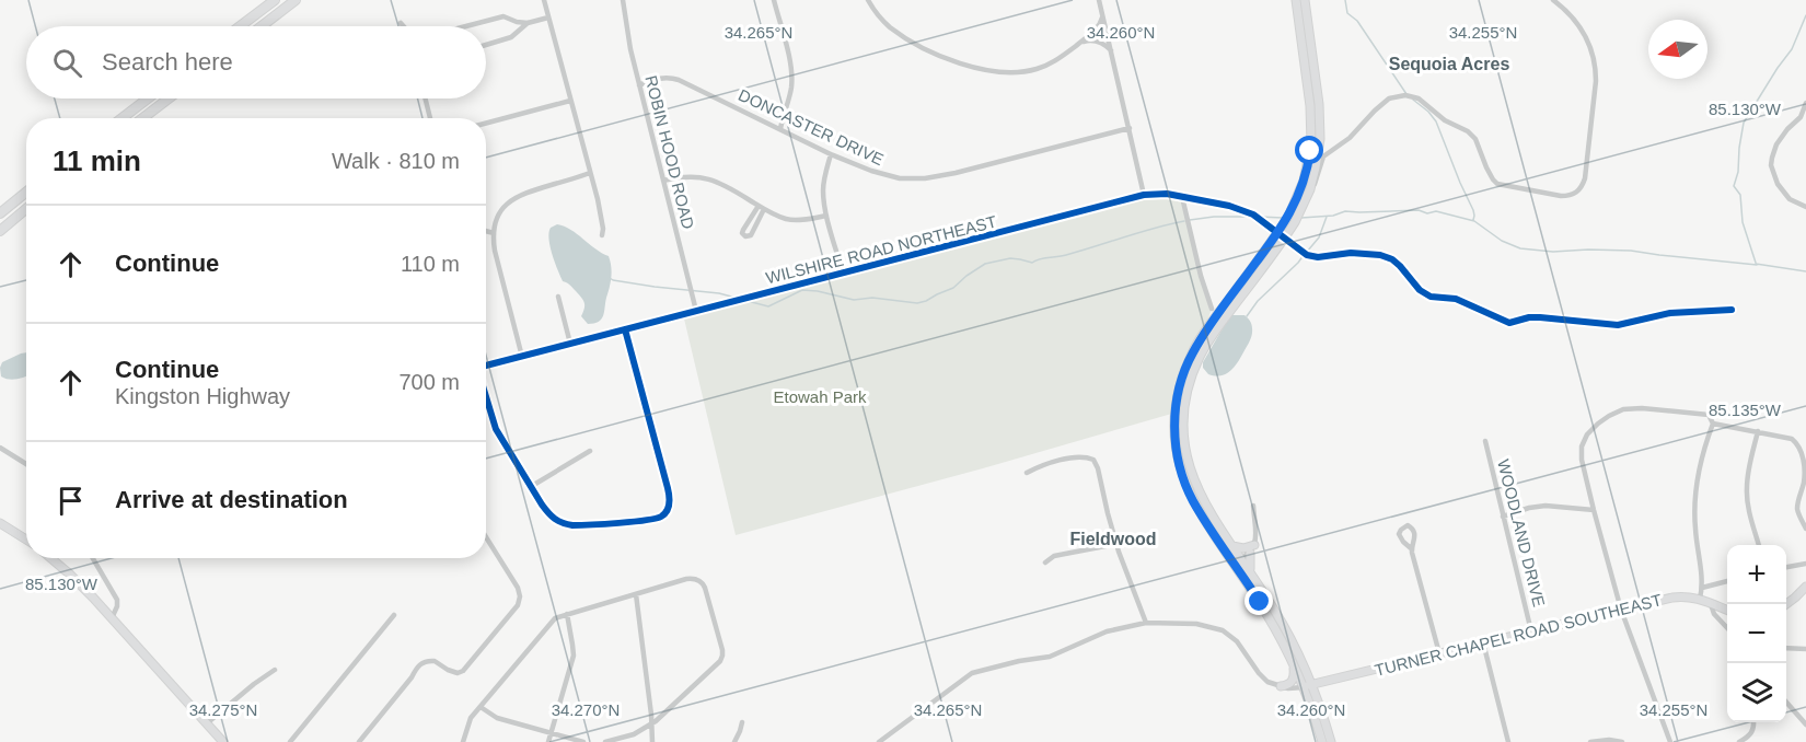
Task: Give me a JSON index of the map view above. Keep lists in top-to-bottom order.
{
  "streets": {
    "main road": ["TURNER CHAPEL ROAD SOUTHEAST"],
    "street": [
      "DONCASTER DRIVE",
      "ROBIN HOOD ROAD",
      "WILSHIRE ROAD NORTHEAST",
      "WOODLAND DRIVE"
    ]
  },
  "crossings": [
    ["DONCASTER DRIVE", "ROBIN HOOD ROAD"],
    ["ROBIN HOOD ROAD", "WILSHIRE ROAD NORTHEAST"],
    ["WOODLAND DRIVE", "TURNER CHAPEL ROAD SOUTHEAST"]
  ],
  "districts": ["Sequoia Acres", "Fieldwood"],
  "parks": ["Etowah Park"],
  "north": "left",
  "page": {
    "search": "Search here",
    "heading": ["11 min", "Walk · 810 m"],
    "list": [
      ["Continue", "110 m"],
      ["Continue", "Kingston Highway", "700 m"],
      "Arrive at destination"
    ],
    "map_buttons": ["+", "−"]
  },
  "coordinates": [
    "34.265°N",
    "34.255°N",
    "34.260°N",
    "85.130°W",
    "85.135°W",
    "34.275°N",
    "34.270°N"
  ]
}
